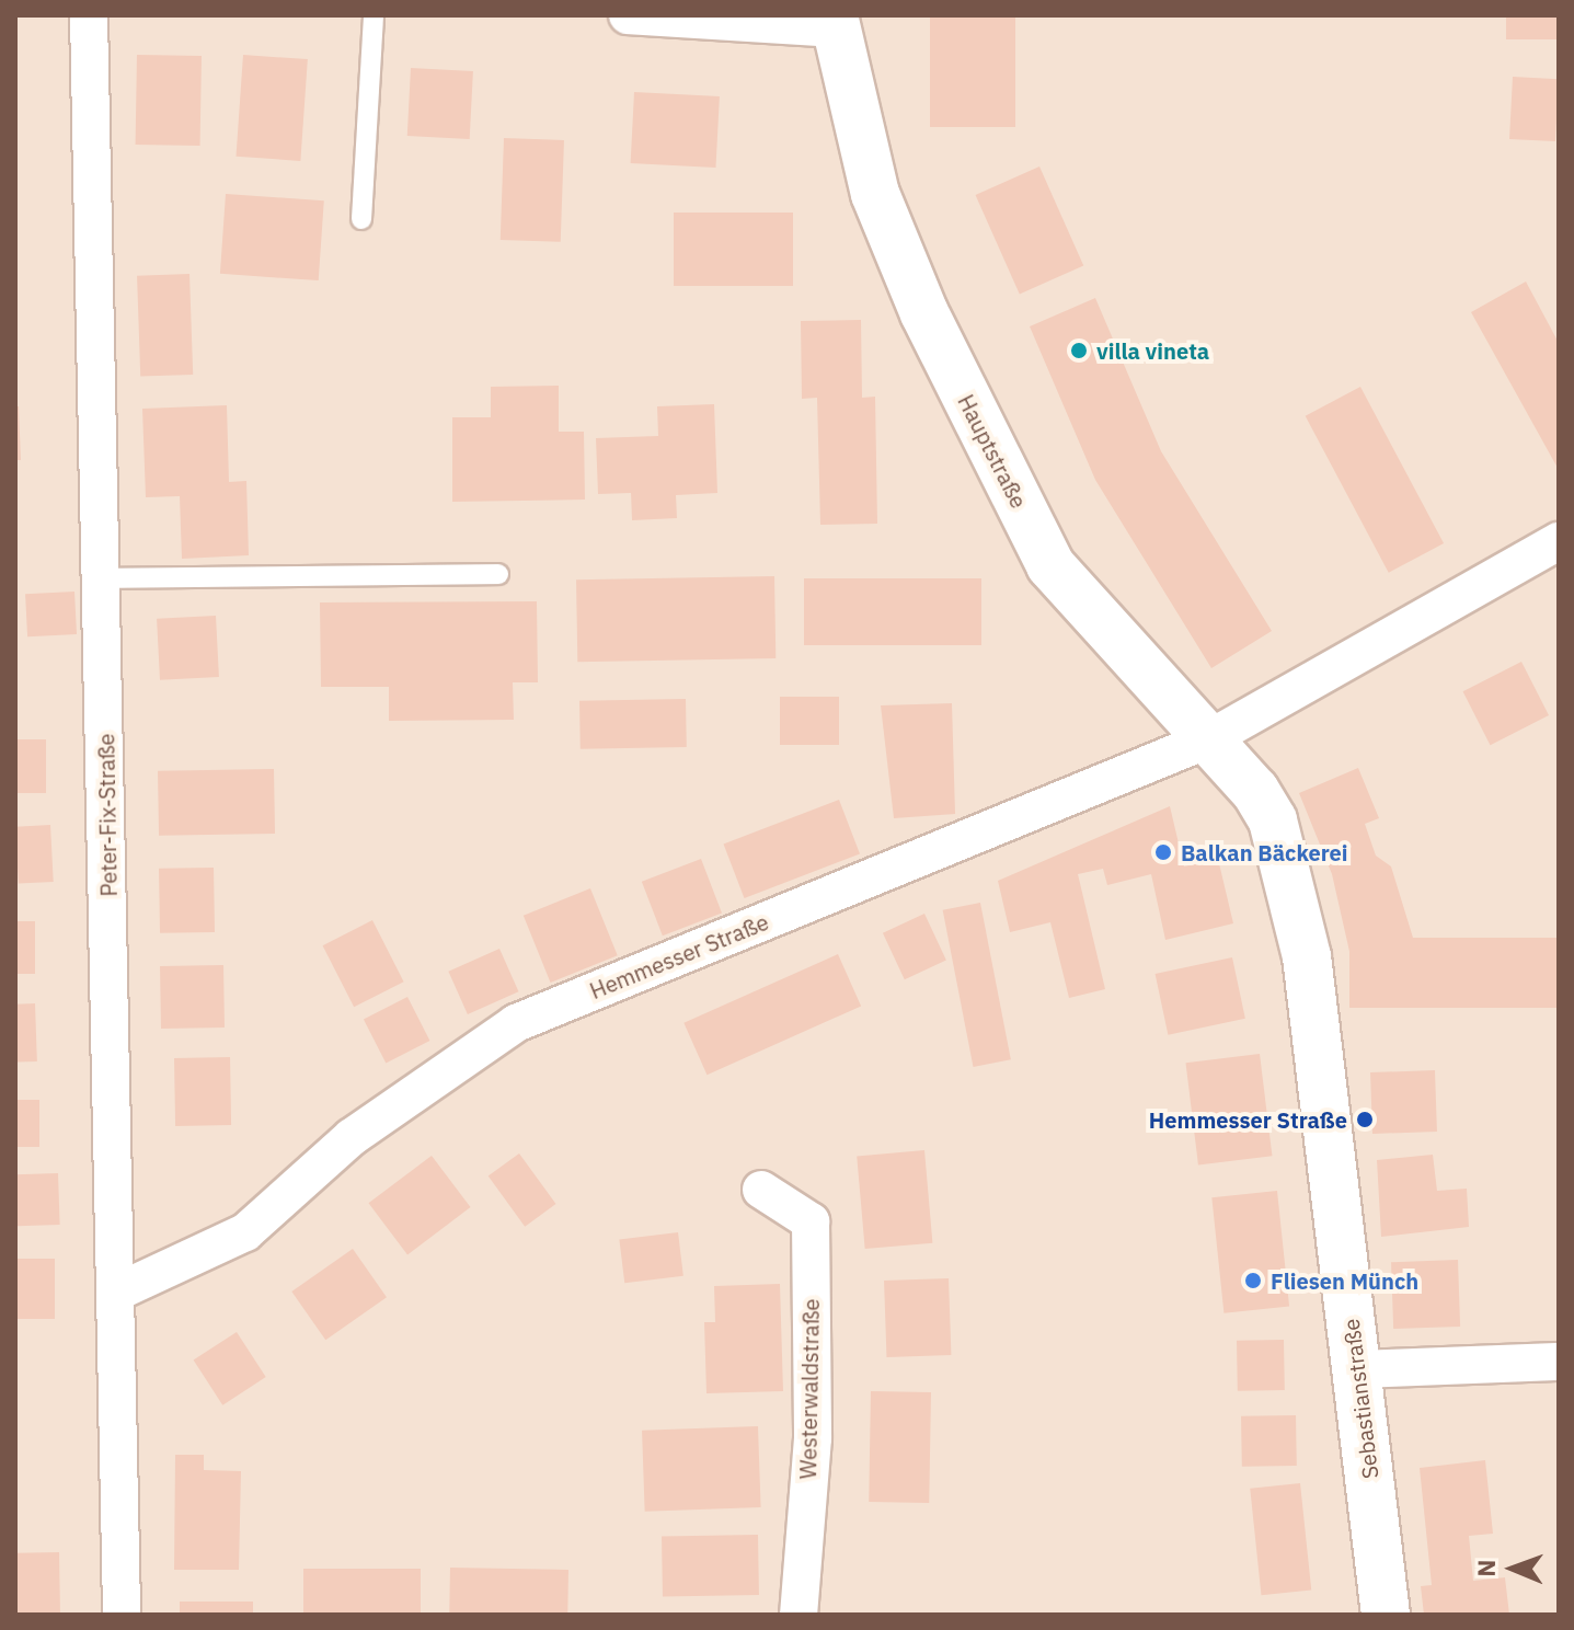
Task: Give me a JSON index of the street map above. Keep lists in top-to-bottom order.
{
  "streets": {
    "street": [
      "Hauptstraße",
      "Peter-Fix-Straße",
      "Hemmesser Straße",
      "Westerwaldstraße",
      "Sebastianstraße"
    ]
  },
  "crossings": [
    ["Hauptstraße", "Hemmesser Straße"],
    ["Hauptstraße", "Sebastianstraße"],
    ["Peter-Fix-Straße", "Hemmesser Straße"]
  ],
  "places": [
    "villa vineta",
    "Balkan Bäckerei",
    "Hemmesser Straße",
    "Fliesen Münch"
  ],
  "north": "left"
}
